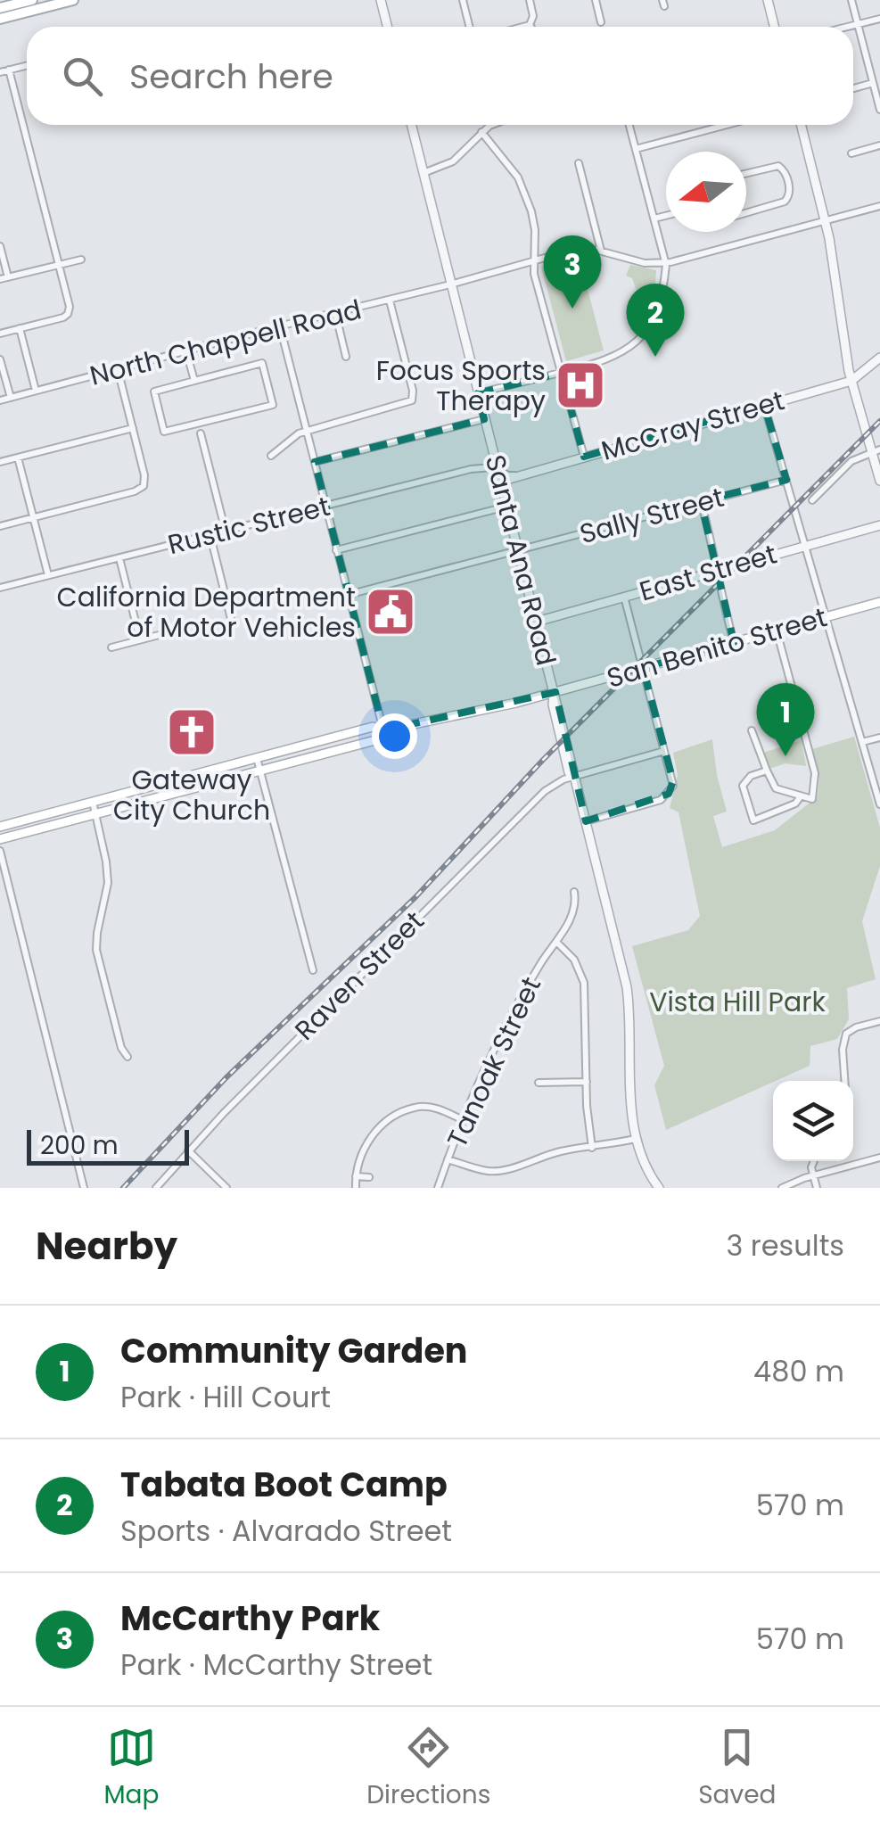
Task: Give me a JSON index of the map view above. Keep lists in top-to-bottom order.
{
  "streets": {
    "main road": ["San Benito Street"],
    "street": [
      "North Chappell Road",
      "McCray Street",
      "Sally Street",
      "Rustic Street",
      "Santa Ana Road",
      "East Street",
      "Raven Street",
      "Tanoak Street"
    ]
  },
  "crossings": [
    ["North Chappell Road", "Santa Ana Road"],
    ["McCray Street", "Santa Ana Road"],
    ["Sally Street", "Santa Ana Road"],
    ["Rustic Street", "Santa Ana Road"],
    ["Santa Ana Road", "East Street"],
    ["Santa Ana Road", "San Benito Street"],
    ["Santa Ana Road", "Raven Street"]
  ],
  "parks": ["Vista Hill Park"],
  "places": {
    "hospital": ["Focus Sports Therapy"],
    "public building": ["California Department of Motor Vehicles"],
    "church": ["Gateway City Church"]
  },
  "scale_bar": "200 m",
  "north": "left",
  "page": {
    "search": "Search here",
    "pins": ["3", "2", "1"],
    "scale": "200 m",
    "heading": ["Nearby", "3 results"],
    "list": [
      {
        "mark": "1",
        "name": "Community Garden",
        "note": "Park · Hill Court",
        "value": "480 m"
      },
      {
        "mark": "2",
        "name": "Tabata Boot Camp",
        "note": "Sports · Alvarado Street",
        "value": "570 m"
      },
      {
        "mark": "3",
        "name": "McCarthy Park",
        "note": "Park · McCarthy Street",
        "value": "570 m"
      }
    ],
    "nav": ["Map", "Directions", "Saved"]
  }
}
